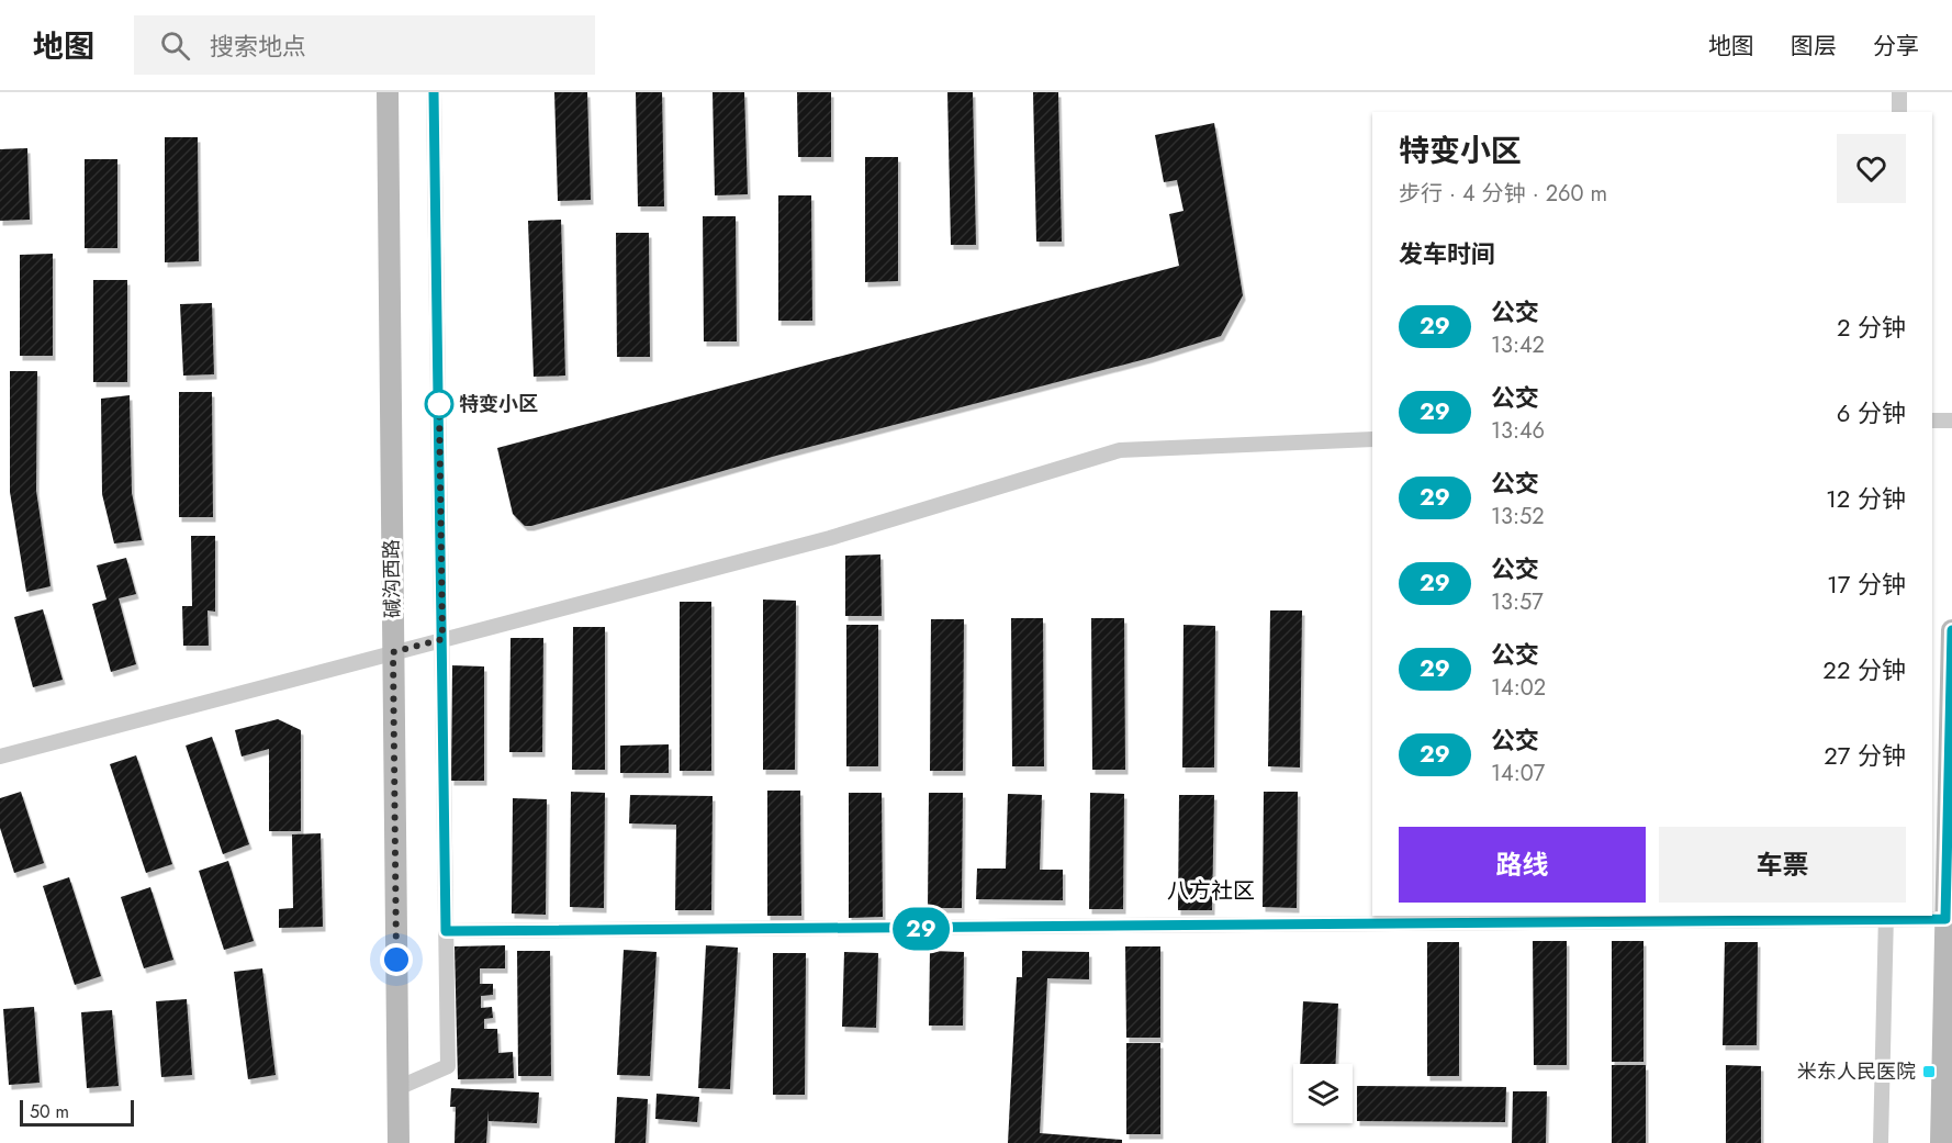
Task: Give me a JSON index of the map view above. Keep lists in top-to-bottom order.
{
  "streets": {
    "street": ["碱沟西路"]
  },
  "districts": ["八方社区"],
  "places": {
    "other": ["特变小区"],
    "transit": ["米东人民医院"]
  },
  "lines": ["bus line 29"],
  "scale_bar": "50 m",
  "page": {
    "header": "地图",
    "search": "搜索地点",
    "nav": ["地图", "图层", "分享"],
    "on_map": "29",
    "heading": [
      ["特变小区", "步行 · 4 分钟 · 260 m"],
      "发车时间"
    ],
    "list": [
      {
        "mark": "29",
        "name": "公交",
        "note": "13:42",
        "value": "2 分钟"
      },
      {
        "mark": "29",
        "name": "公交",
        "note": "13:46",
        "value": "6 分钟"
      },
      {
        "mark": "29",
        "name": "公交",
        "note": "13:52",
        "value": "12 分钟"
      },
      {
        "mark": "29",
        "name": "公交",
        "note": "13:57",
        "value": "17 分钟"
      },
      {
        "mark": "29",
        "name": "公交",
        "note": "14:02",
        "value": "22 分钟"
      },
      {
        "mark": "29",
        "name": "公交",
        "note": "14:07",
        "value": "27 分钟"
      }
    ],
    "buttons": ["路线", "车票"],
    "scale": "50 m"
  }
}
